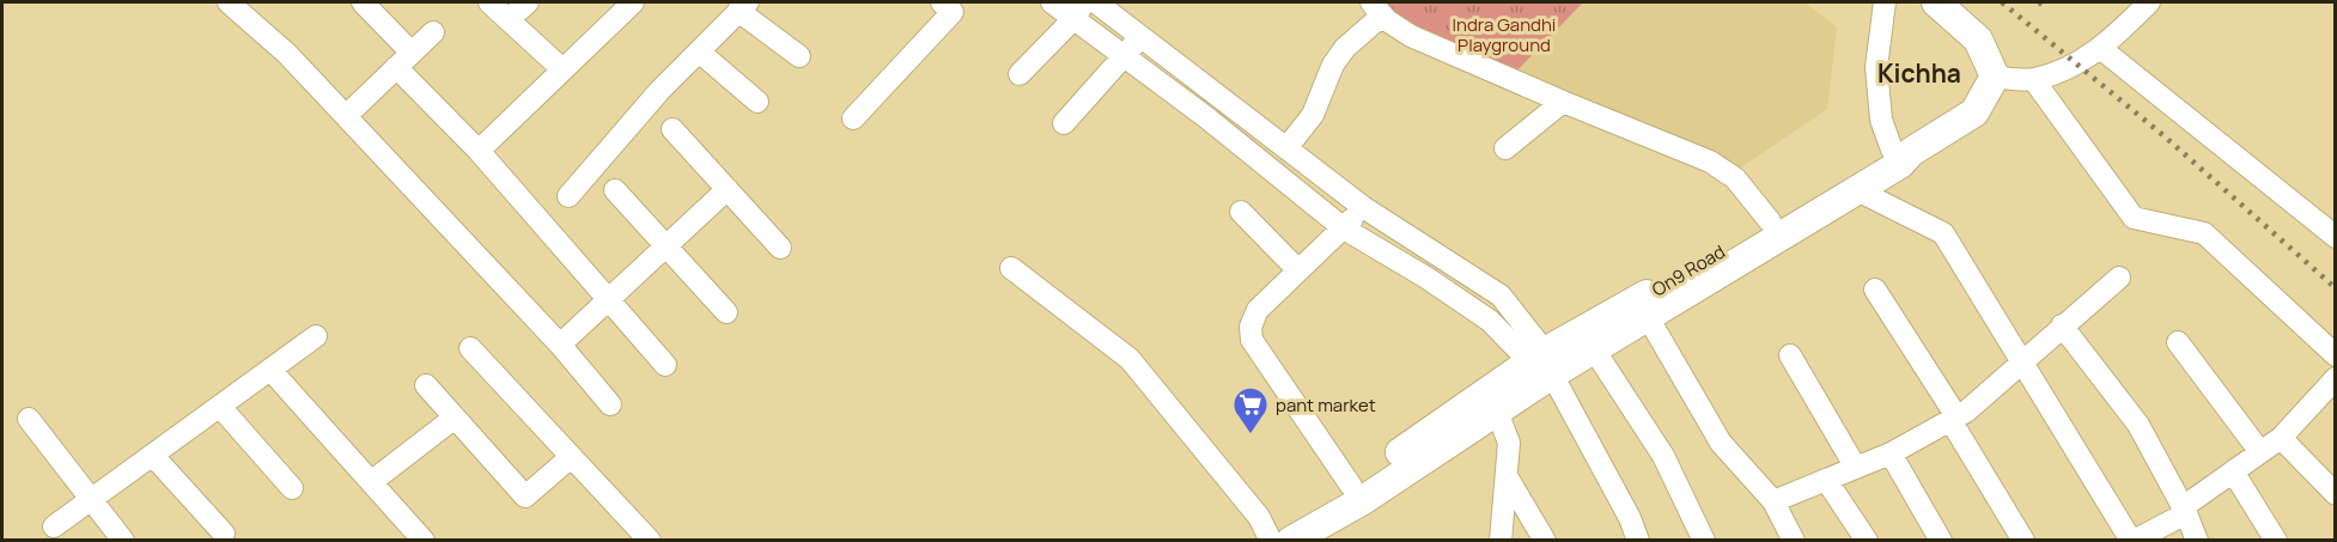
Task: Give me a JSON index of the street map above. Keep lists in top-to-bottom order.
{
  "streets": {
    "main road": ["On9 Road"]
  },
  "districts": ["Kichha"],
  "parks": ["Indra Gandhi Playground"],
  "places": {
    "supermarket": ["pant market"]
  }
}
